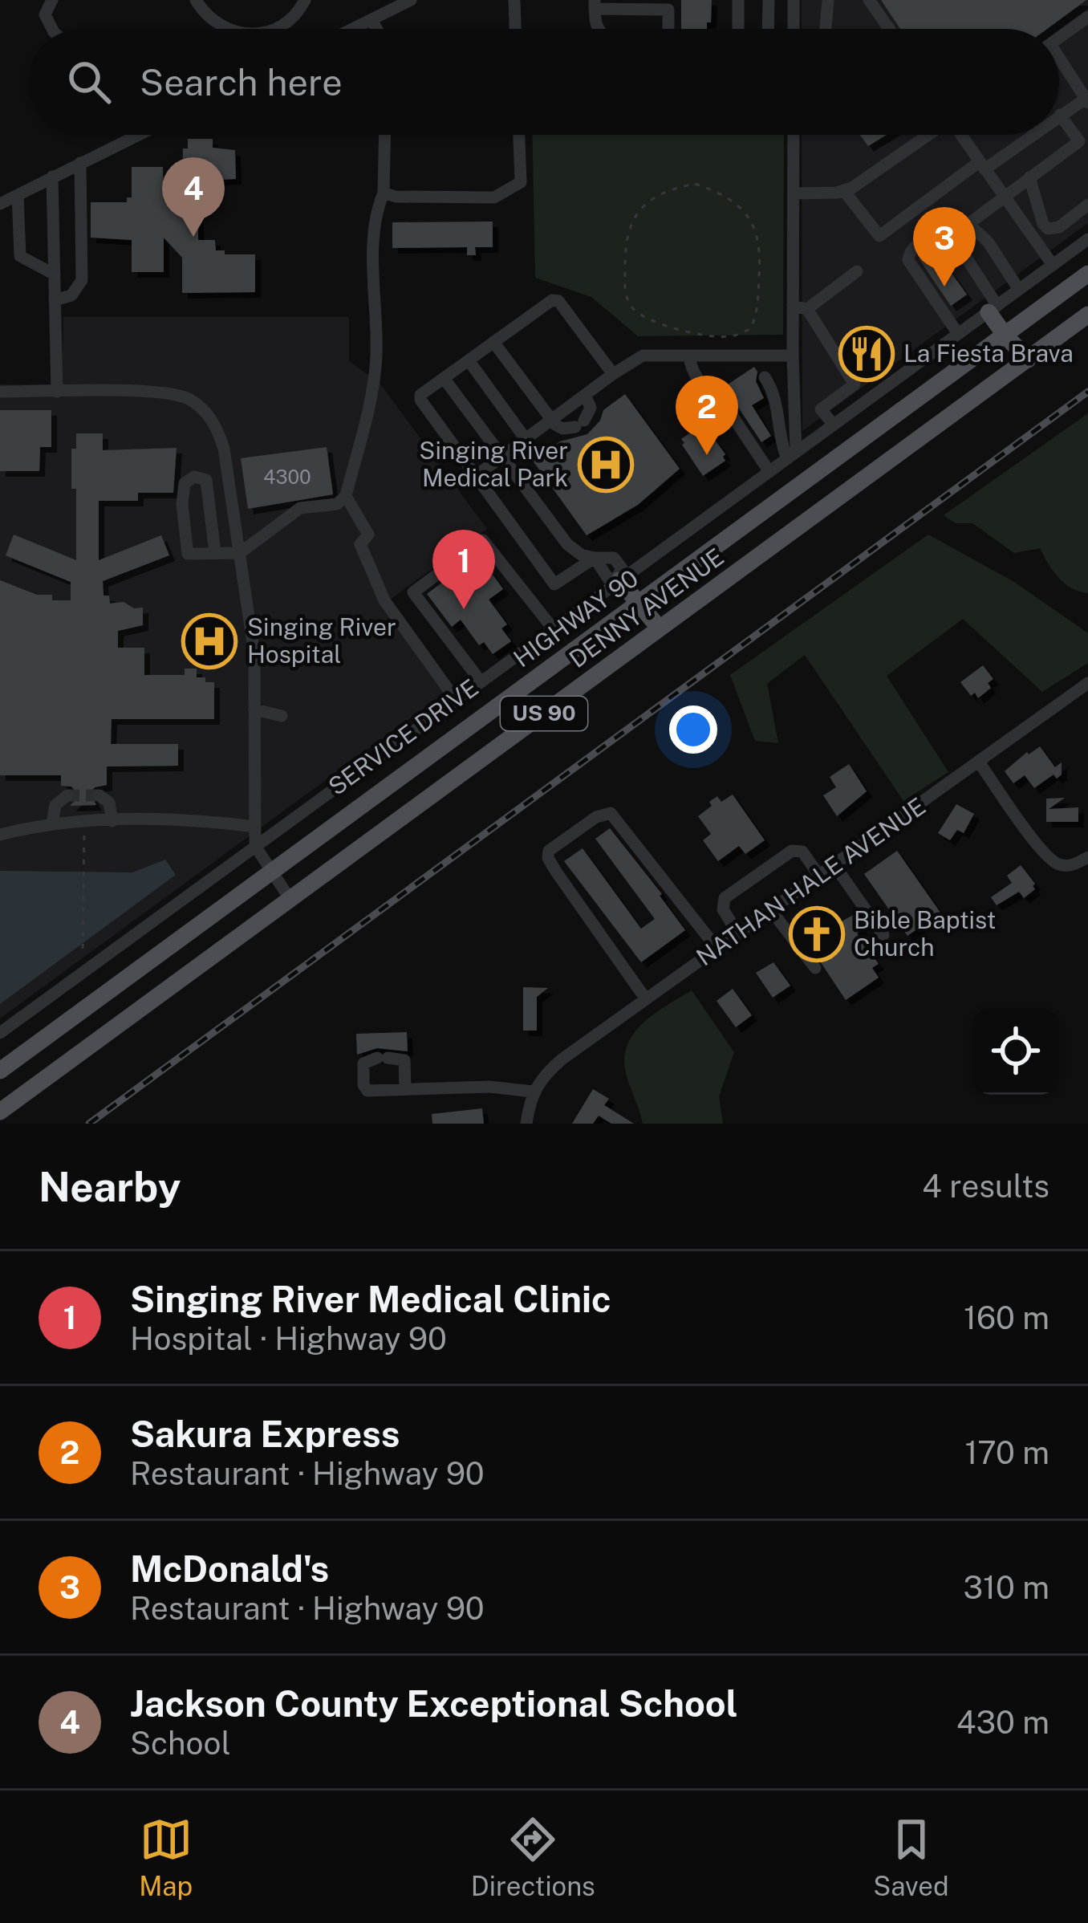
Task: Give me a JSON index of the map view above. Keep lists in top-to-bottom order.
{
  "streets": {
    "main road": ["DENNY AVENUE", "HIGHWAY 90", "US 90"],
    "street": ["SERVICE DRIVE", "NATHAN HALE AVENUE"]
  },
  "places": {
    "restaurant": ["La Fiesta Brava"],
    "hospital": ["Singing River Medical Park", "Singing River Hospital"],
    "church": ["Bible Baptist Church"]
  },
  "house_numbers": ["4300"],
  "page": {
    "search": "Search here",
    "pins": [
      "4",
      "3",
      "2",
      "1"
    ],
    "heading": ["Nearby", "4 results"],
    "list": [
      {
        "mark": "1",
        "name": "Singing River Medical Clinic",
        "note": "Hospital · Highway 90",
        "value": "160 m"
      },
      {
        "mark": "2",
        "name": "Sakura Express",
        "note": "Restaurant · Highway 90",
        "value": "170 m"
      },
      {
        "mark": "3",
        "name": "McDonald's",
        "note": "Restaurant · Highway 90",
        "value": "310 m"
      },
      {
        "mark": "4",
        "name": "Jackson County Exceptional School",
        "note": "School",
        "value": "430 m"
      }
    ],
    "nav": ["Map", "Directions", "Saved"]
  }
}
